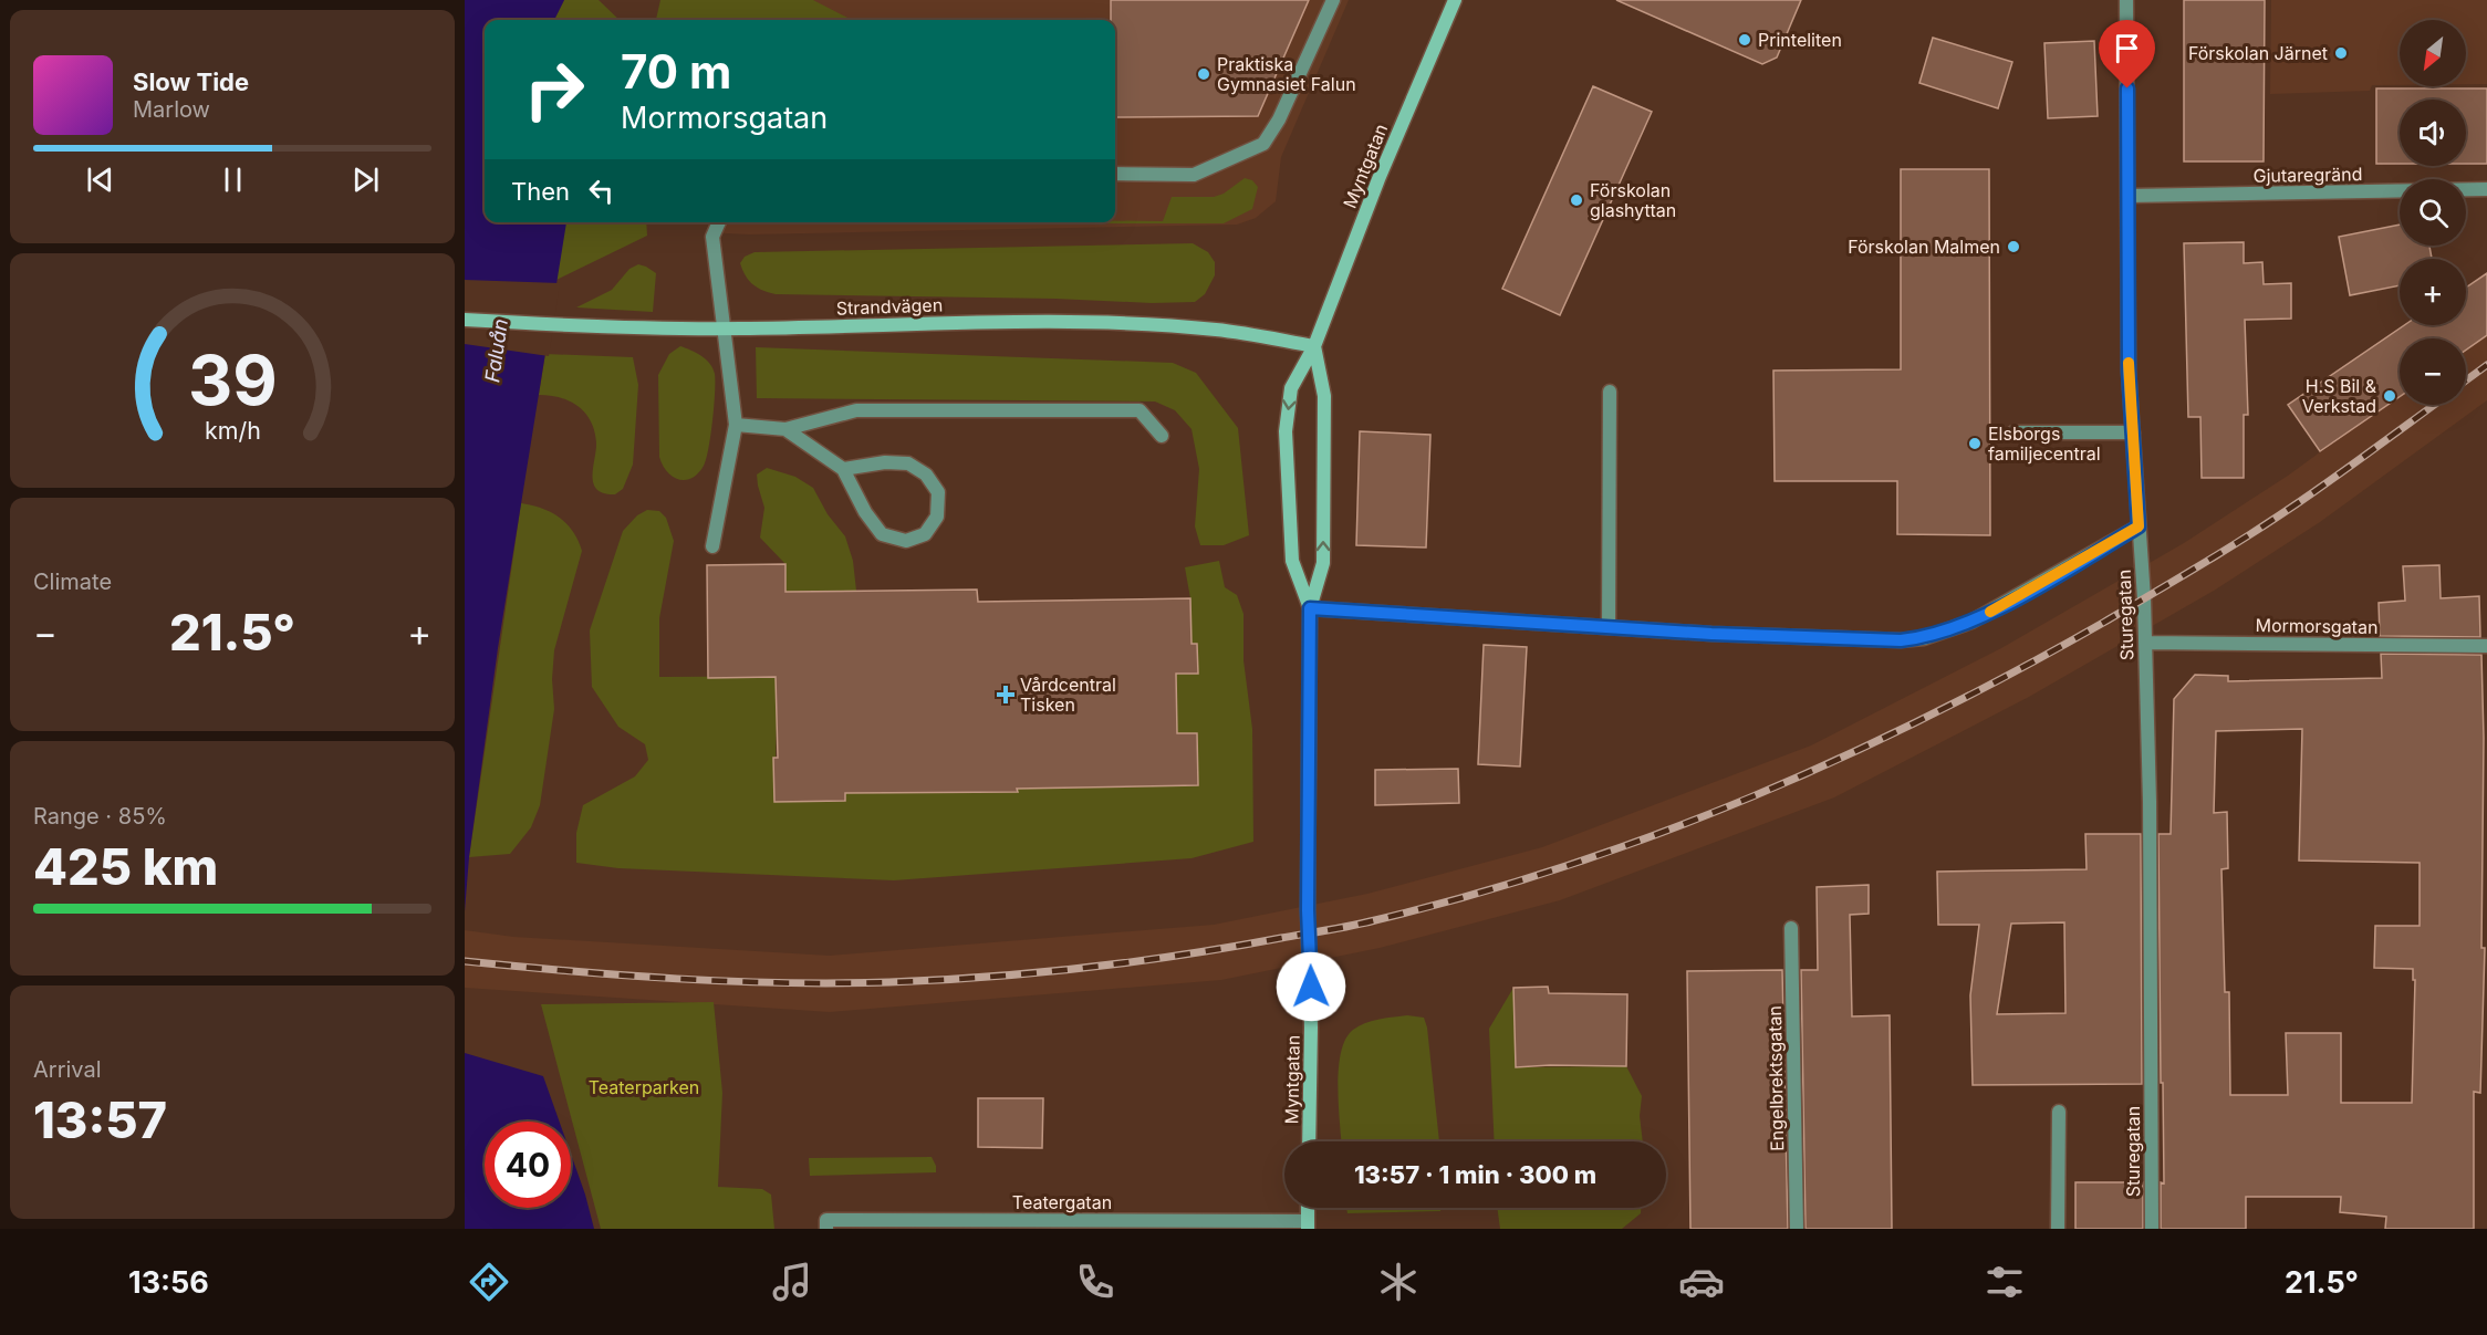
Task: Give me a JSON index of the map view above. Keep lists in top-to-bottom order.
{
  "streets": {
    "street": [
      "Myntgatan",
      "Gjutaregränd",
      "Strandvägen",
      "Sturegatan",
      "Mormorsgatan",
      "Engelbrektsgatan",
      "Teatergatan"
    ]
  },
  "crossings": [
    ["Myntgatan", "Strandvägen"],
    ["Gjutaregränd", "Sturegatan"],
    ["Sturegatan", "Mormorsgatan"]
  ],
  "water": ["Faluån"],
  "parks": ["Teaterparken"],
  "places": {
    "other": [
      "Printeliten",
      "Förskolan Järnet",
      "Praktiska Gymnasiet Falun",
      "Förskolan glashyttan",
      "Förskolan Malmen",
      "H.S Bil & Verkstad",
      "Elsborgs familjecentral"
    ],
    "health": ["Vårdcentral Tisken"]
  },
  "north": "bottom left",
  "page": {
    "map_buttons": ["+", "−"],
    "turn": ["70 m", "Mormorsgatan"],
    "song": ["Slow Tide", "Marlow"],
    "then": "Then",
    "tile": [
      "Climate",
      ["Range · 85%", "425 km"],
      ["Arrival", "13:57"]
    ],
    "heat": ["−", "21.5°", "+"],
    "limit": "40",
    "trip": "13:57 · 1 min · 300 m",
    "tabs": ["13:56", "21.5°"],
    "gauge": ["39", "km/h"]
  }
}
